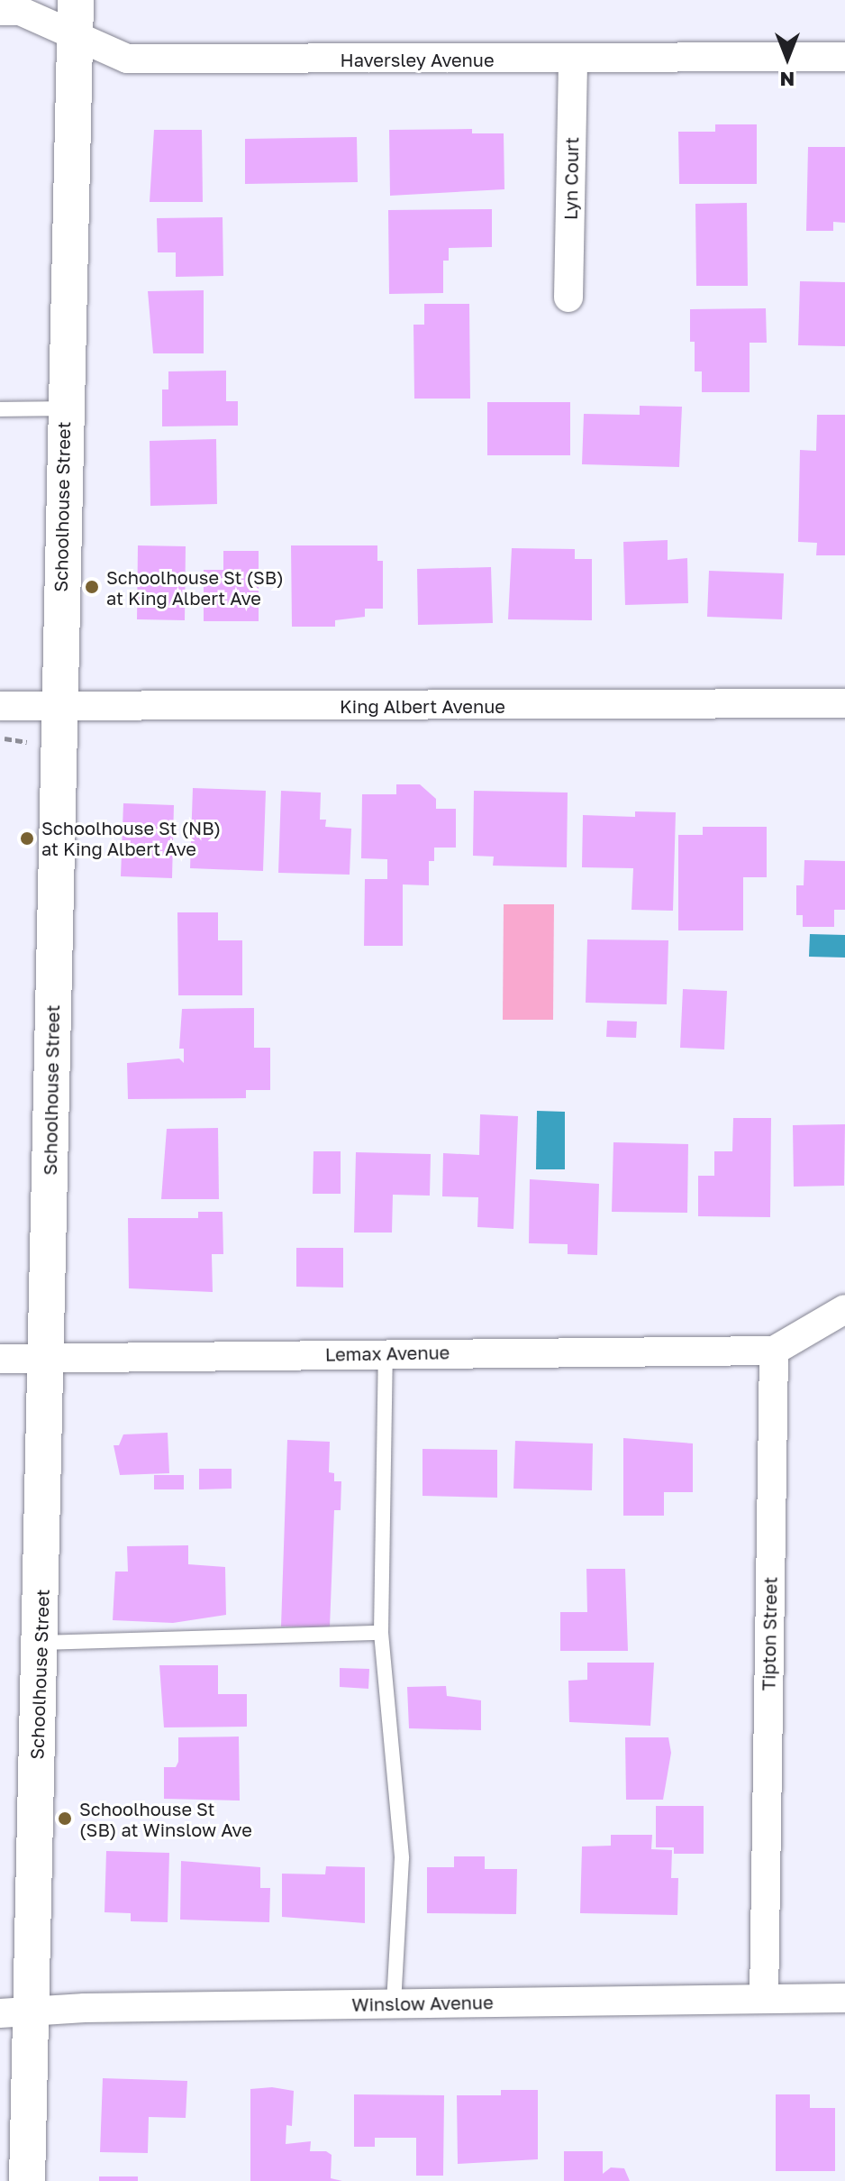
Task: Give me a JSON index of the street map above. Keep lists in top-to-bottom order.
{
  "streets": {
    "street": [
      "Haversley Avenue",
      "Lyn Court",
      "Schoolhouse Street",
      "King Albert Avenue",
      "Lemax Avenue",
      "Tipton Street",
      "Winslow Avenue"
    ]
  },
  "crossings": [
    ["Haversley Avenue", "Lyn Court"],
    ["Haversley Avenue", "Schoolhouse Street"],
    ["Schoolhouse Street", "King Albert Avenue"],
    ["Schoolhouse Street", "Lemax Avenue"],
    ["Schoolhouse Street", "Winslow Avenue"],
    ["Lemax Avenue", "Tipton Street"],
    ["Tipton Street", "Winslow Avenue"]
  ],
  "places": ["Schoolhouse St (SB) at King Albert Ave", "Schoolhouse St (NB) at King Albert Ave", "Schoolhouse St (SB) at Winslow Ave"],
  "north": "bottom"
}
